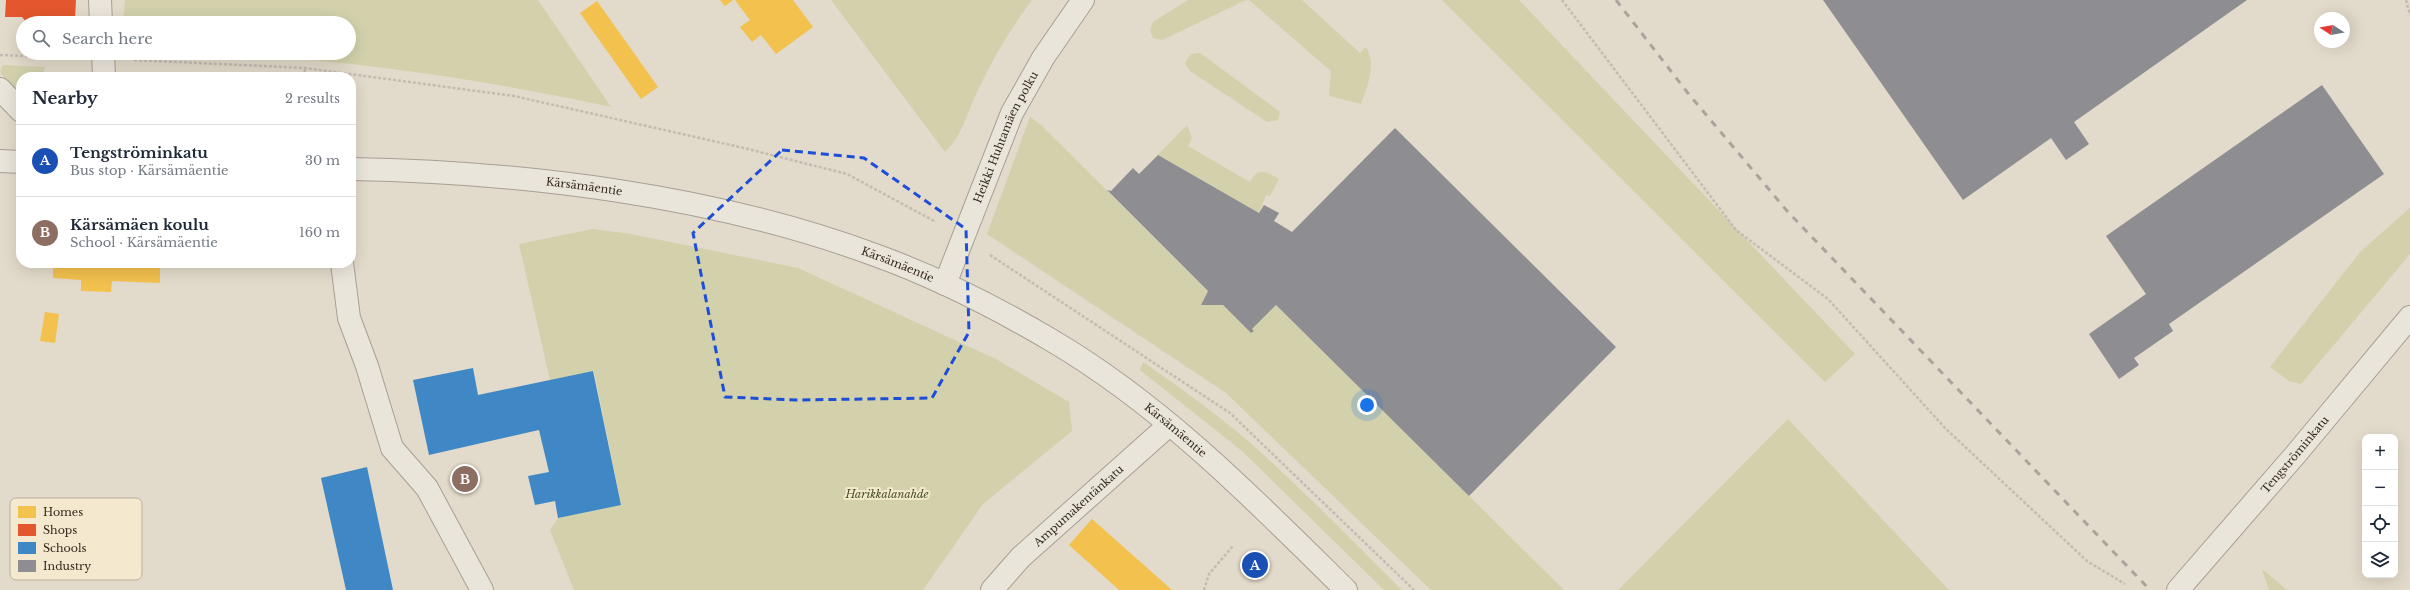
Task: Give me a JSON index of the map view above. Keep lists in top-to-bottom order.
{
  "streets": {
    "street": [
      "Heikki Huhtamäen polku",
      "Kärsämäentie",
      "Tengströminkatu",
      "Ampumakentänkatu"
    ]
  },
  "crossings": [
    ["Heikki Huhtamäen polku", "Kärsämäentie"],
    ["Kärsämäentie", "Ampumakentänkatu"]
  ],
  "parks": ["Harikkalanahde"],
  "legend": [
    "Homes",
    "Shops",
    "Schools",
    "Industry"
  ],
  "north": "left",
  "page": {
    "search": "Search here",
    "heading": ["Nearby", "2 results"],
    "list": [
      {
        "mark": "A",
        "name": "Tengströminkatu",
        "note": "Bus stop · Kärsämäentie",
        "value": "30 m"
      },
      {
        "mark": "B",
        "name": "Kärsämäen koulu",
        "note": "School · Kärsämäentie",
        "value": "160 m"
      }
    ],
    "map_buttons": ["+", "−"],
    "pins": ["B", "A"]
  }
}
